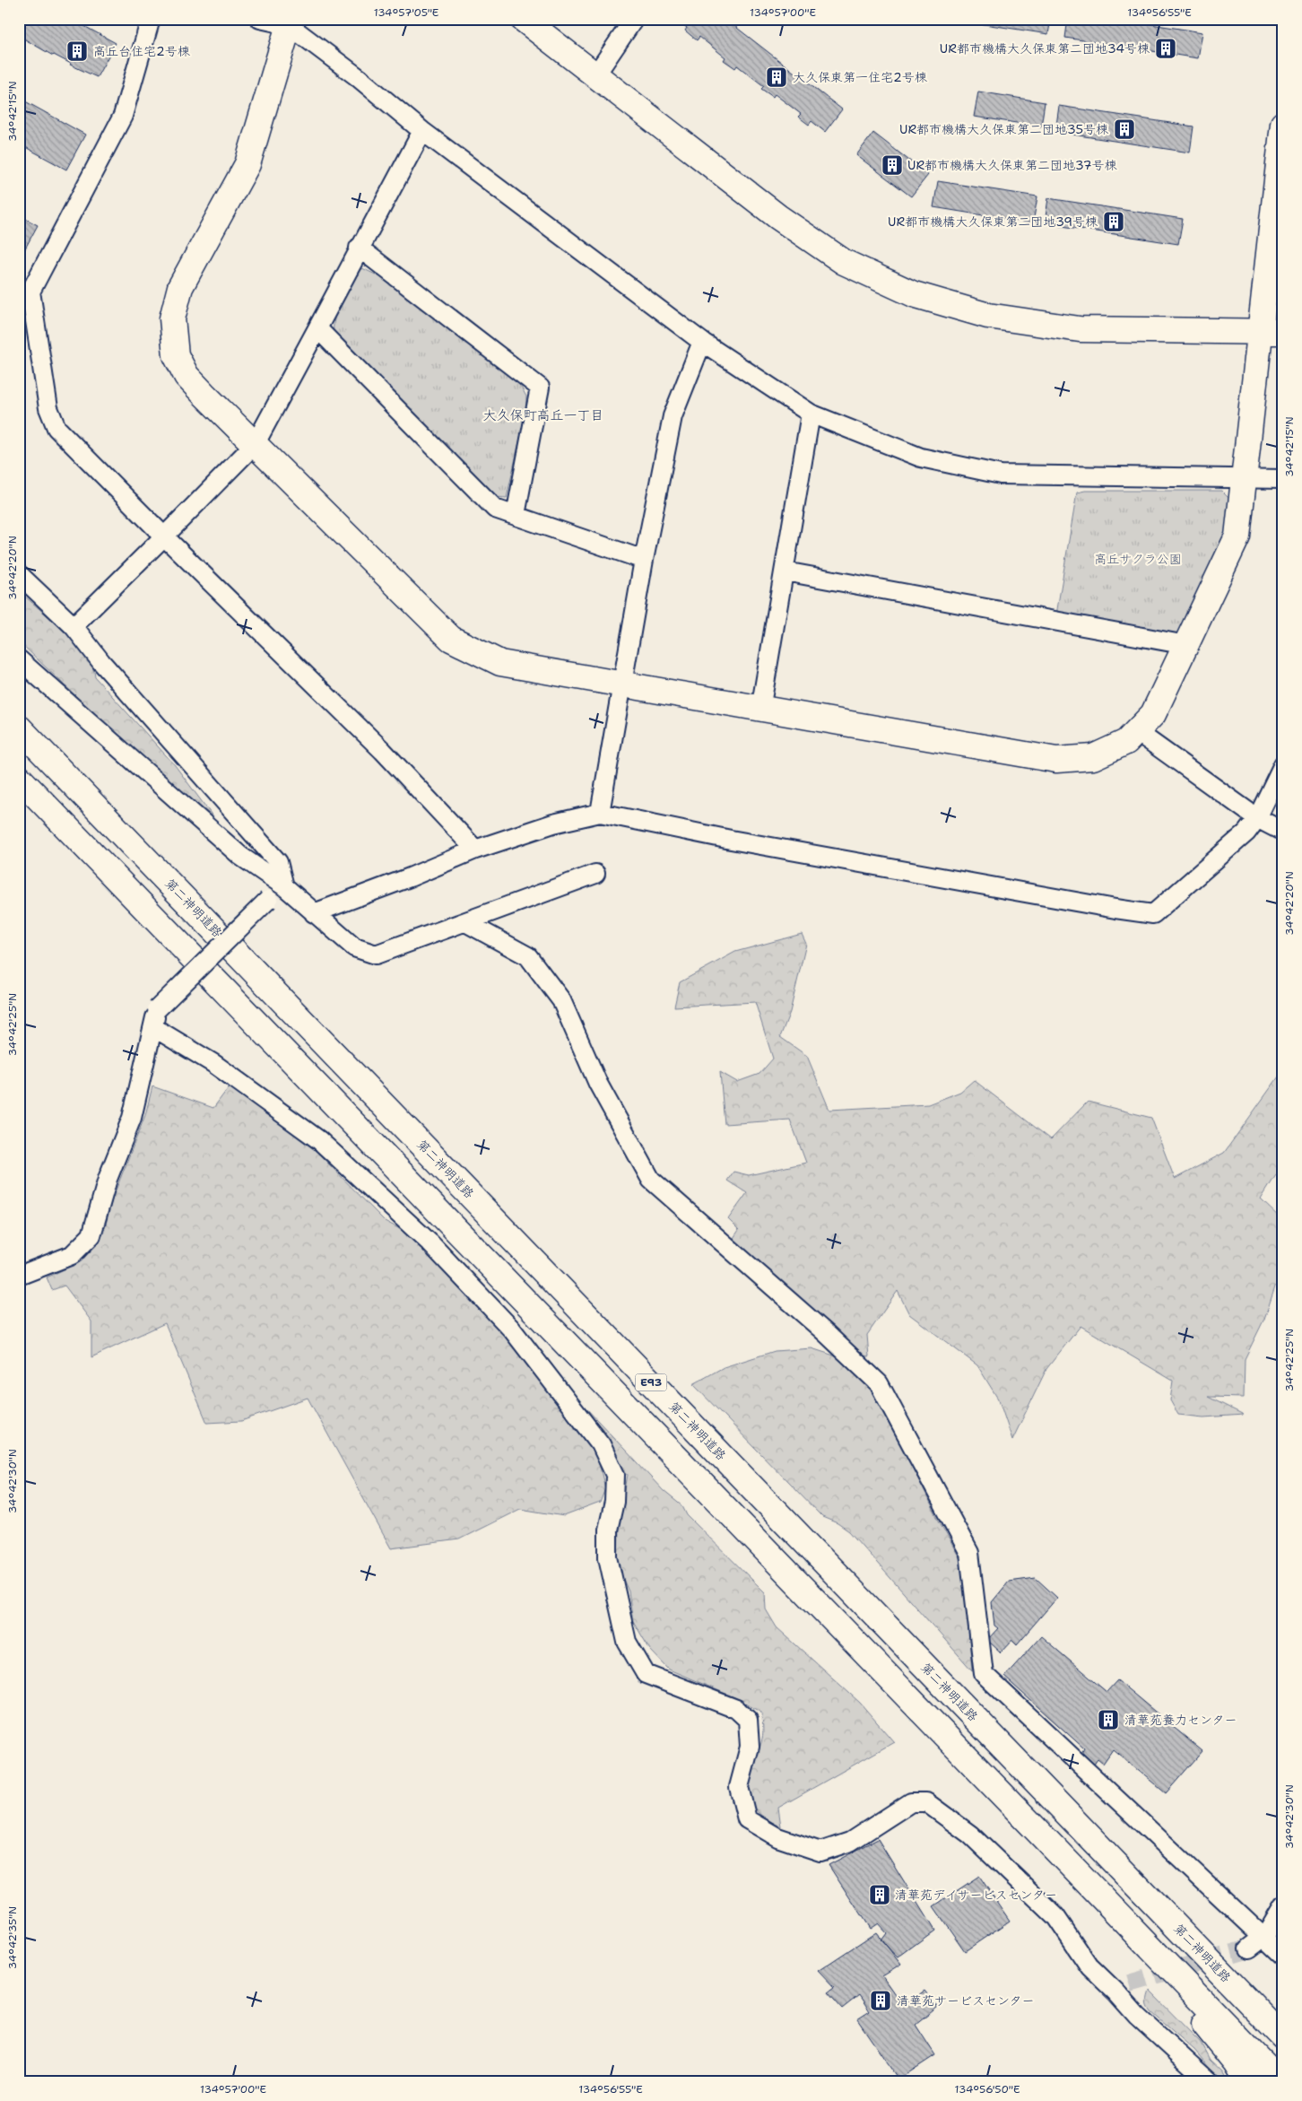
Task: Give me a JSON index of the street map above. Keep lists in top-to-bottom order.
{
  "streets": {
    "main road": ["第二神明道路", "E93"]
  },
  "districts": ["大久保町高丘一丁目"],
  "parks": ["高丘サクラ公園"],
  "places": {
    "building": [
      "UR都市機構大久保東第二団地34号棟",
      "高丘台住宅2号棟",
      "大久保東第一住宅2号棟",
      "UR都市機構大久保東第二団地35号棟",
      "UR都市機構大久保東第二団地37号棟",
      "UR都市機構大久保東第二団地39号棟",
      "清華苑養力センター",
      "清華苑デイサービスセンター",
      "清華苑サービスセンター"
    ]
  },
  "coordinates": [
    "134°57'05\"E",
    "134°57'00\"E",
    "134°56'55\"E",
    "34°42'15\"N",
    "34°42'20\"N",
    "34°42'25\"N",
    "34°42'30\"N",
    "34°42'35\"N",
    "134°56'50\"E"
  ]
}
